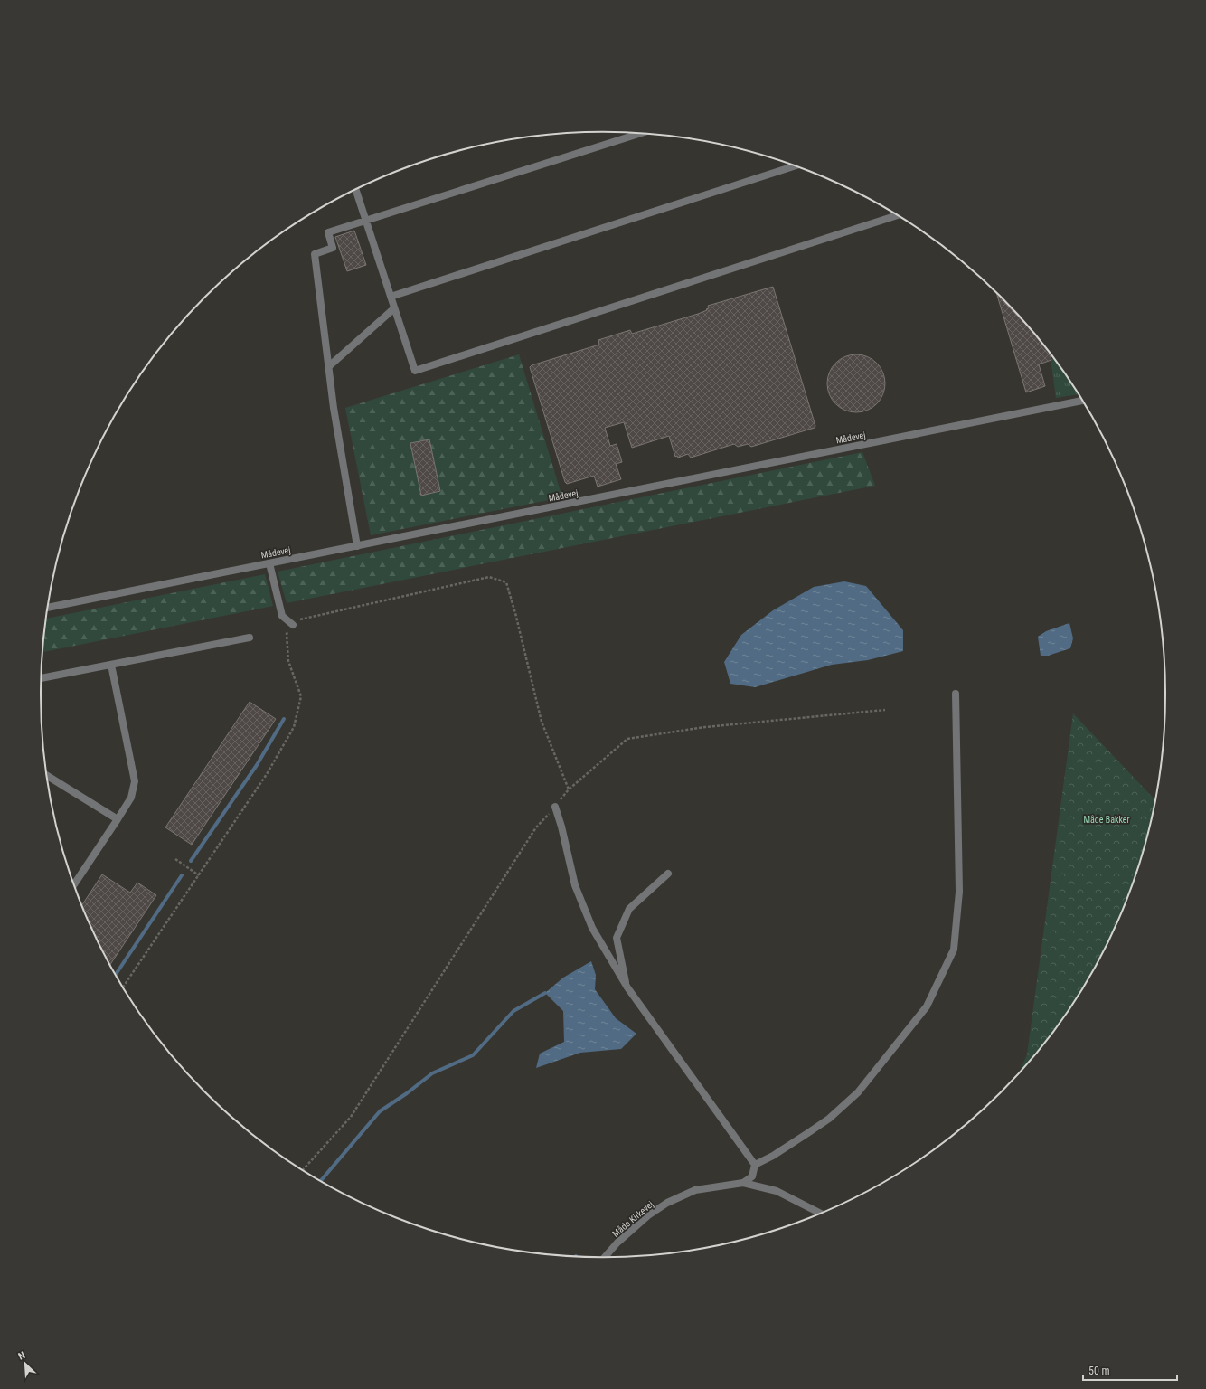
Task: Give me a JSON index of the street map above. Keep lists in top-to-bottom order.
{
  "streets": {
    "street": ["Mådevej", "Måde Kirkevej"]
  },
  "parks": ["Måde Bakker"],
  "scale_bar": "50 m",
  "north": "top left"
}
